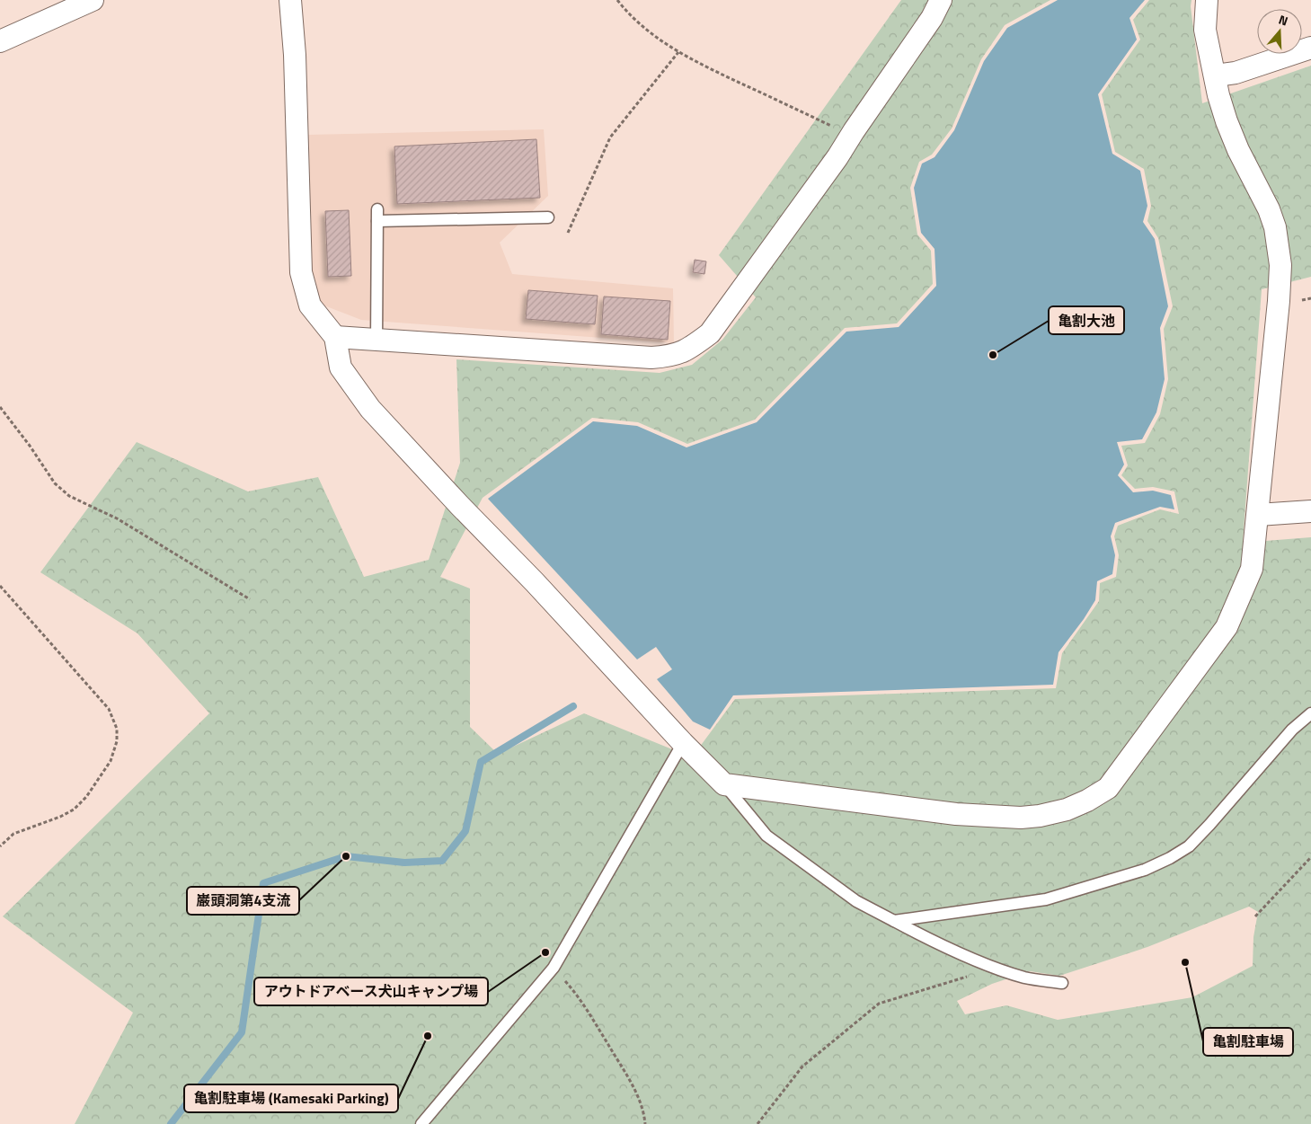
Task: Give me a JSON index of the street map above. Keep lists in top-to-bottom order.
{
  "places": [
    "亀割大池",
    "巌頭洞第4支流",
    "アウトドアベース犬山キャンプ場",
    "亀割駐車場",
    "亀割駐車場 (Kamesaki Parking)"
  ],
  "north": "top"
}
